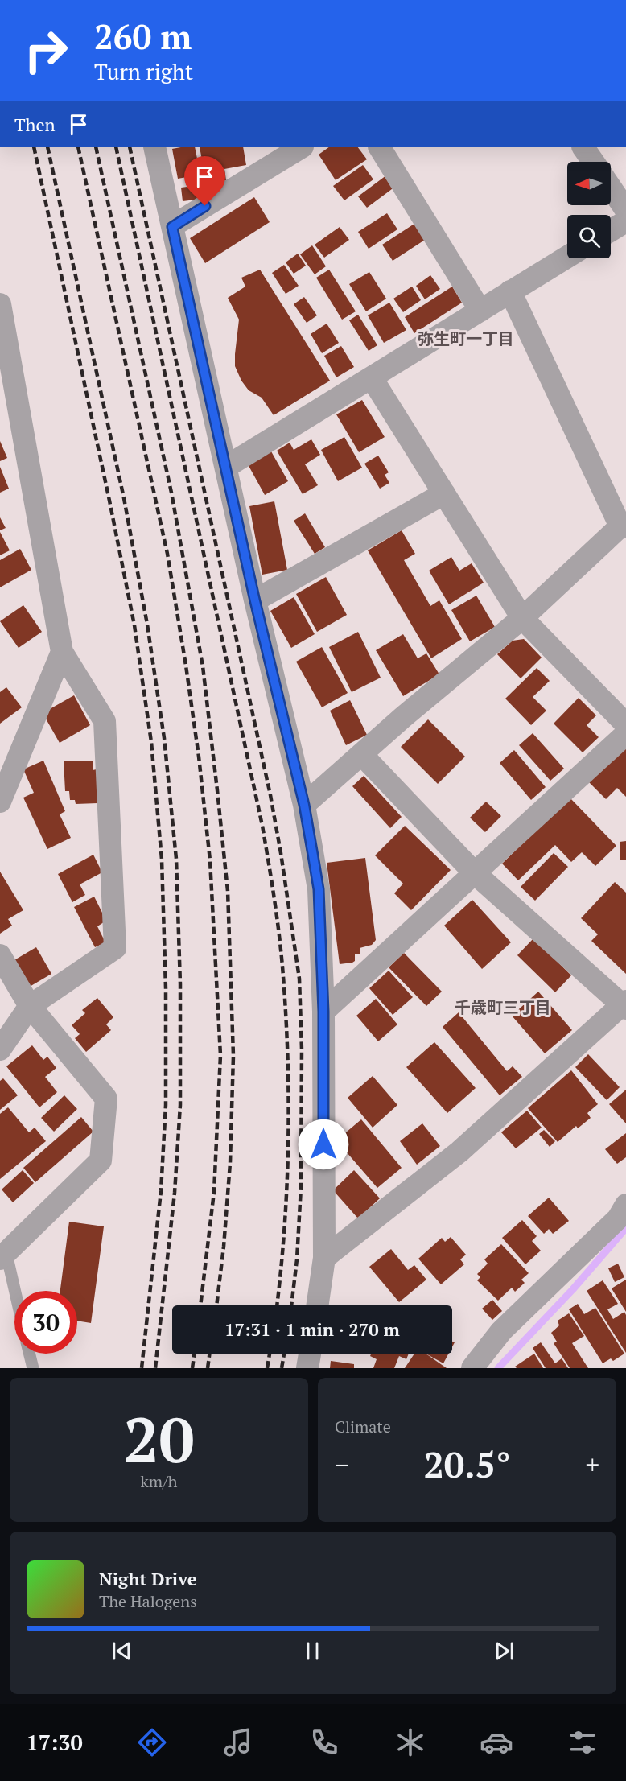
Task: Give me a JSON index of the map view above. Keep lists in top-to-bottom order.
{
  "districts": ["弥生町一丁目", "千歳町三丁目"],
  "north": "left",
  "page": {
    "turn": ["260 m", "Turn right"],
    "then": "Then",
    "limit": "30",
    "trip": "17:31 · 1 min · 270 m",
    "tile": [
      ["20", "km/h"],
      "Climate"
    ],
    "heat": ["−", "20.5°", "+"],
    "song": ["Night Drive", "The Halogens"],
    "tabs": "17:30"
  }
}
